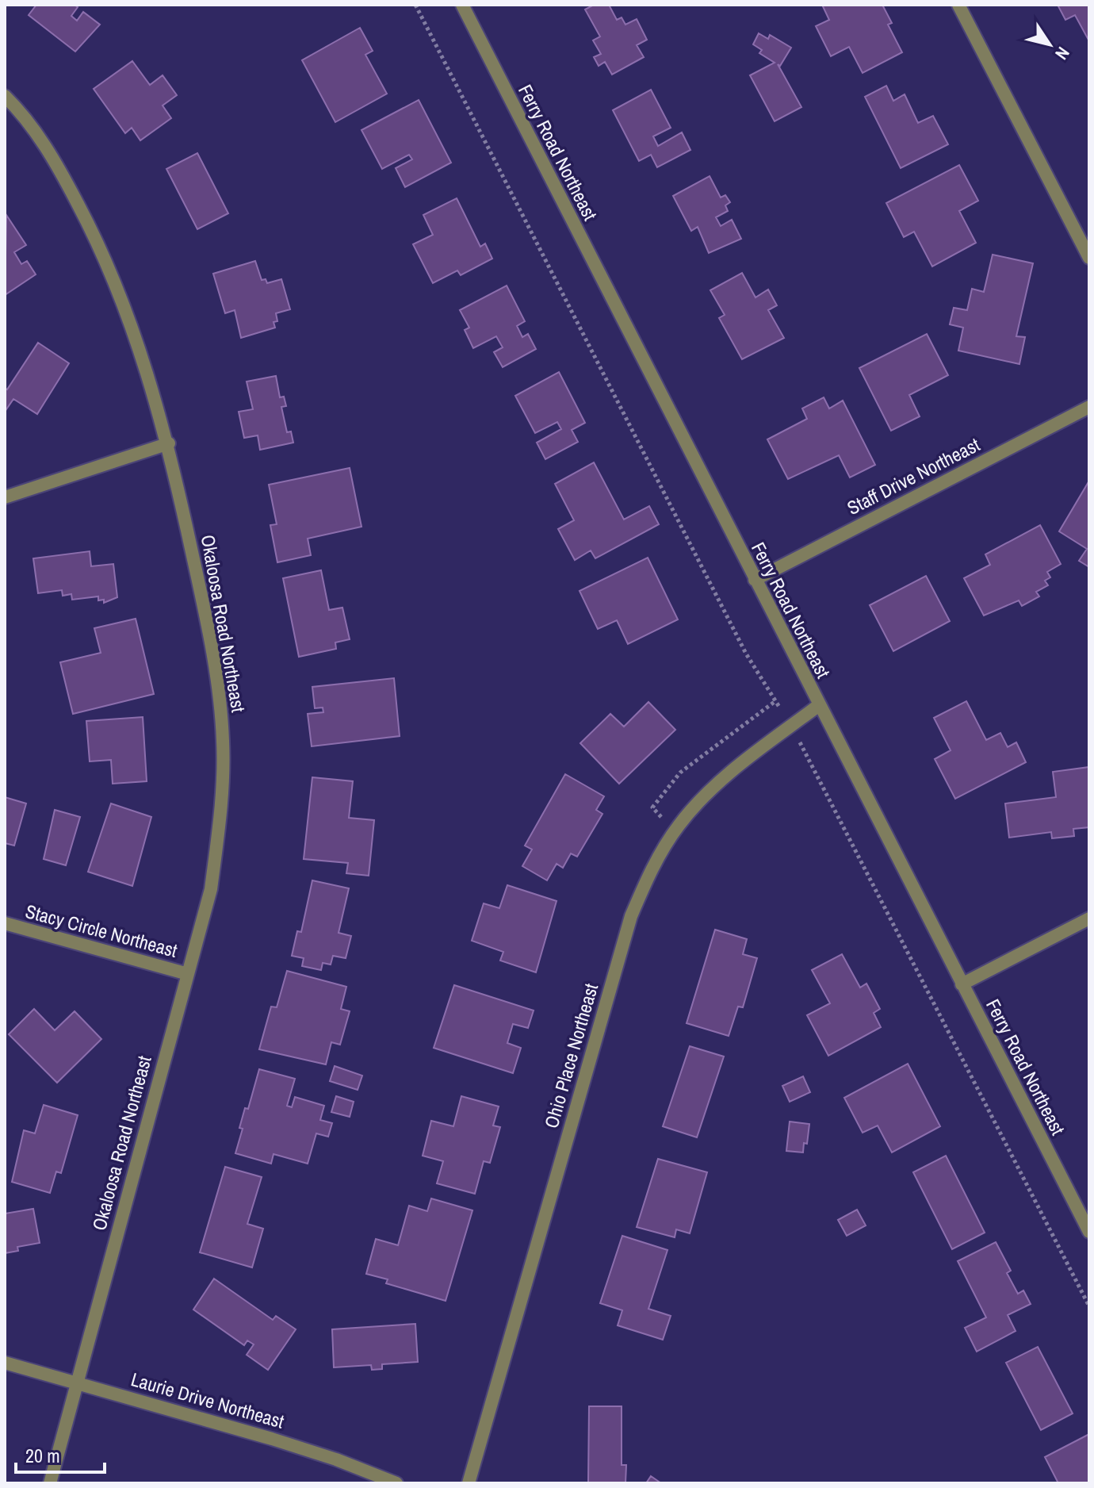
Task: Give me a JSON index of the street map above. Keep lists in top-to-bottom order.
{
  "streets": {
    "street": [
      "Ferry Road Northeast",
      "Staff Drive Northeast",
      "Okaloosa Road Northeast",
      "Stacy Circle Northeast",
      "Ohio Place Northeast",
      "Laurie Drive Northeast"
    ]
  },
  "crossings": [
    ["Ferry Road Northeast", "Staff Drive Northeast"],
    ["Ferry Road Northeast", "Ohio Place Northeast"],
    ["Okaloosa Road Northeast", "Stacy Circle Northeast"],
    ["Okaloosa Road Northeast", "Laurie Drive Northeast"]
  ],
  "scale_bar": "20 m",
  "north": "bottom right"
}
